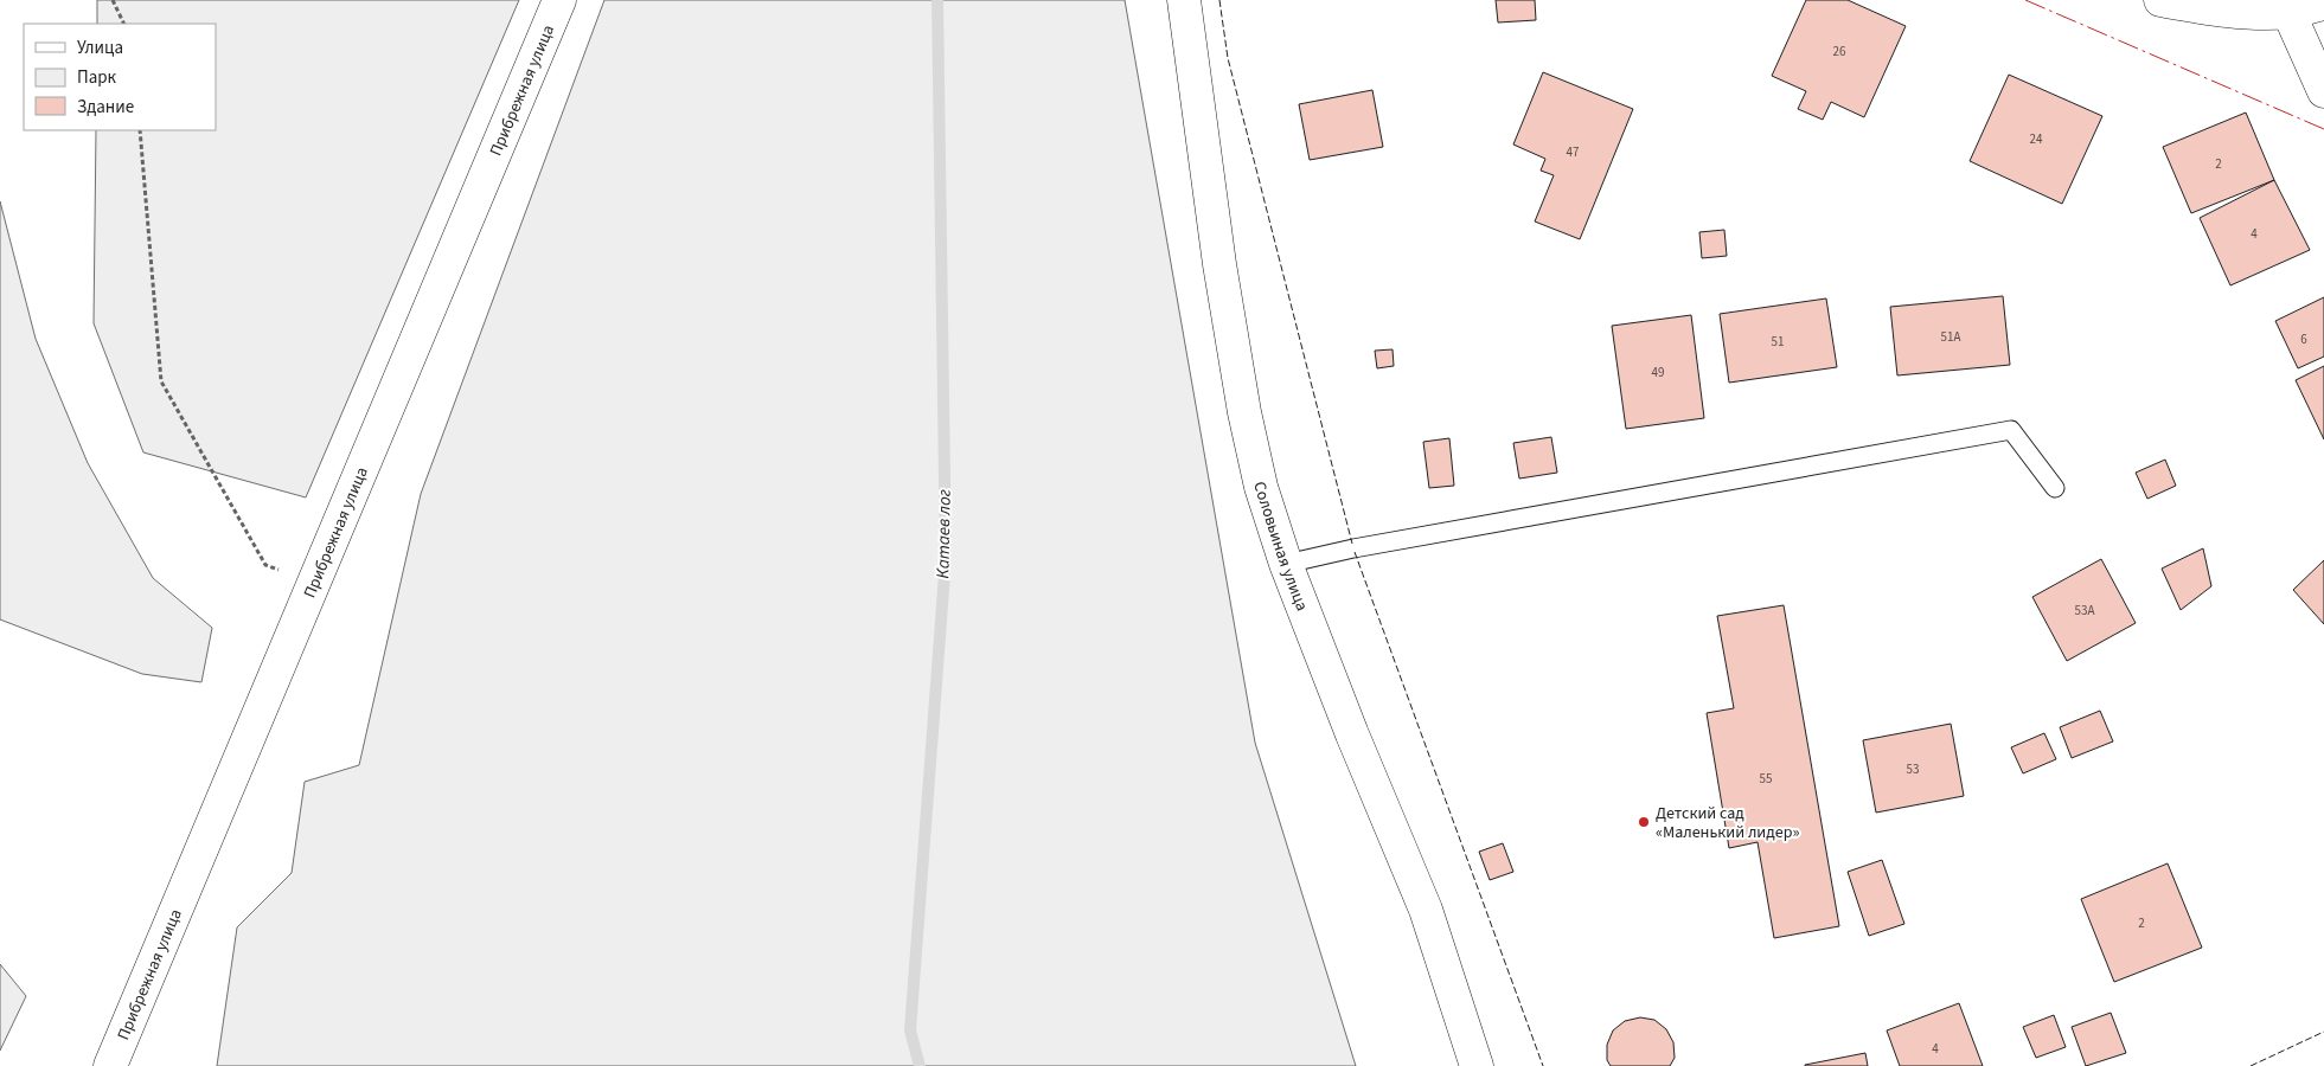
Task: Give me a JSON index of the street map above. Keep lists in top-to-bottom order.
{
  "streets": {
    "street": ["Прибрежная улица", "Соловьиная улица"]
  },
  "water": ["Катаев лог"],
  "places": ["Детский сад «Маленький лидер»"],
  "house_numbers": [
    "26",
    "24",
    "47",
    "2",
    "4",
    "51А",
    "6",
    "51",
    "49",
    "53А",
    "53",
    "55",
    "2",
    "4"
  ],
  "legend": ["Улица", "Парк", "Здание"]
}
